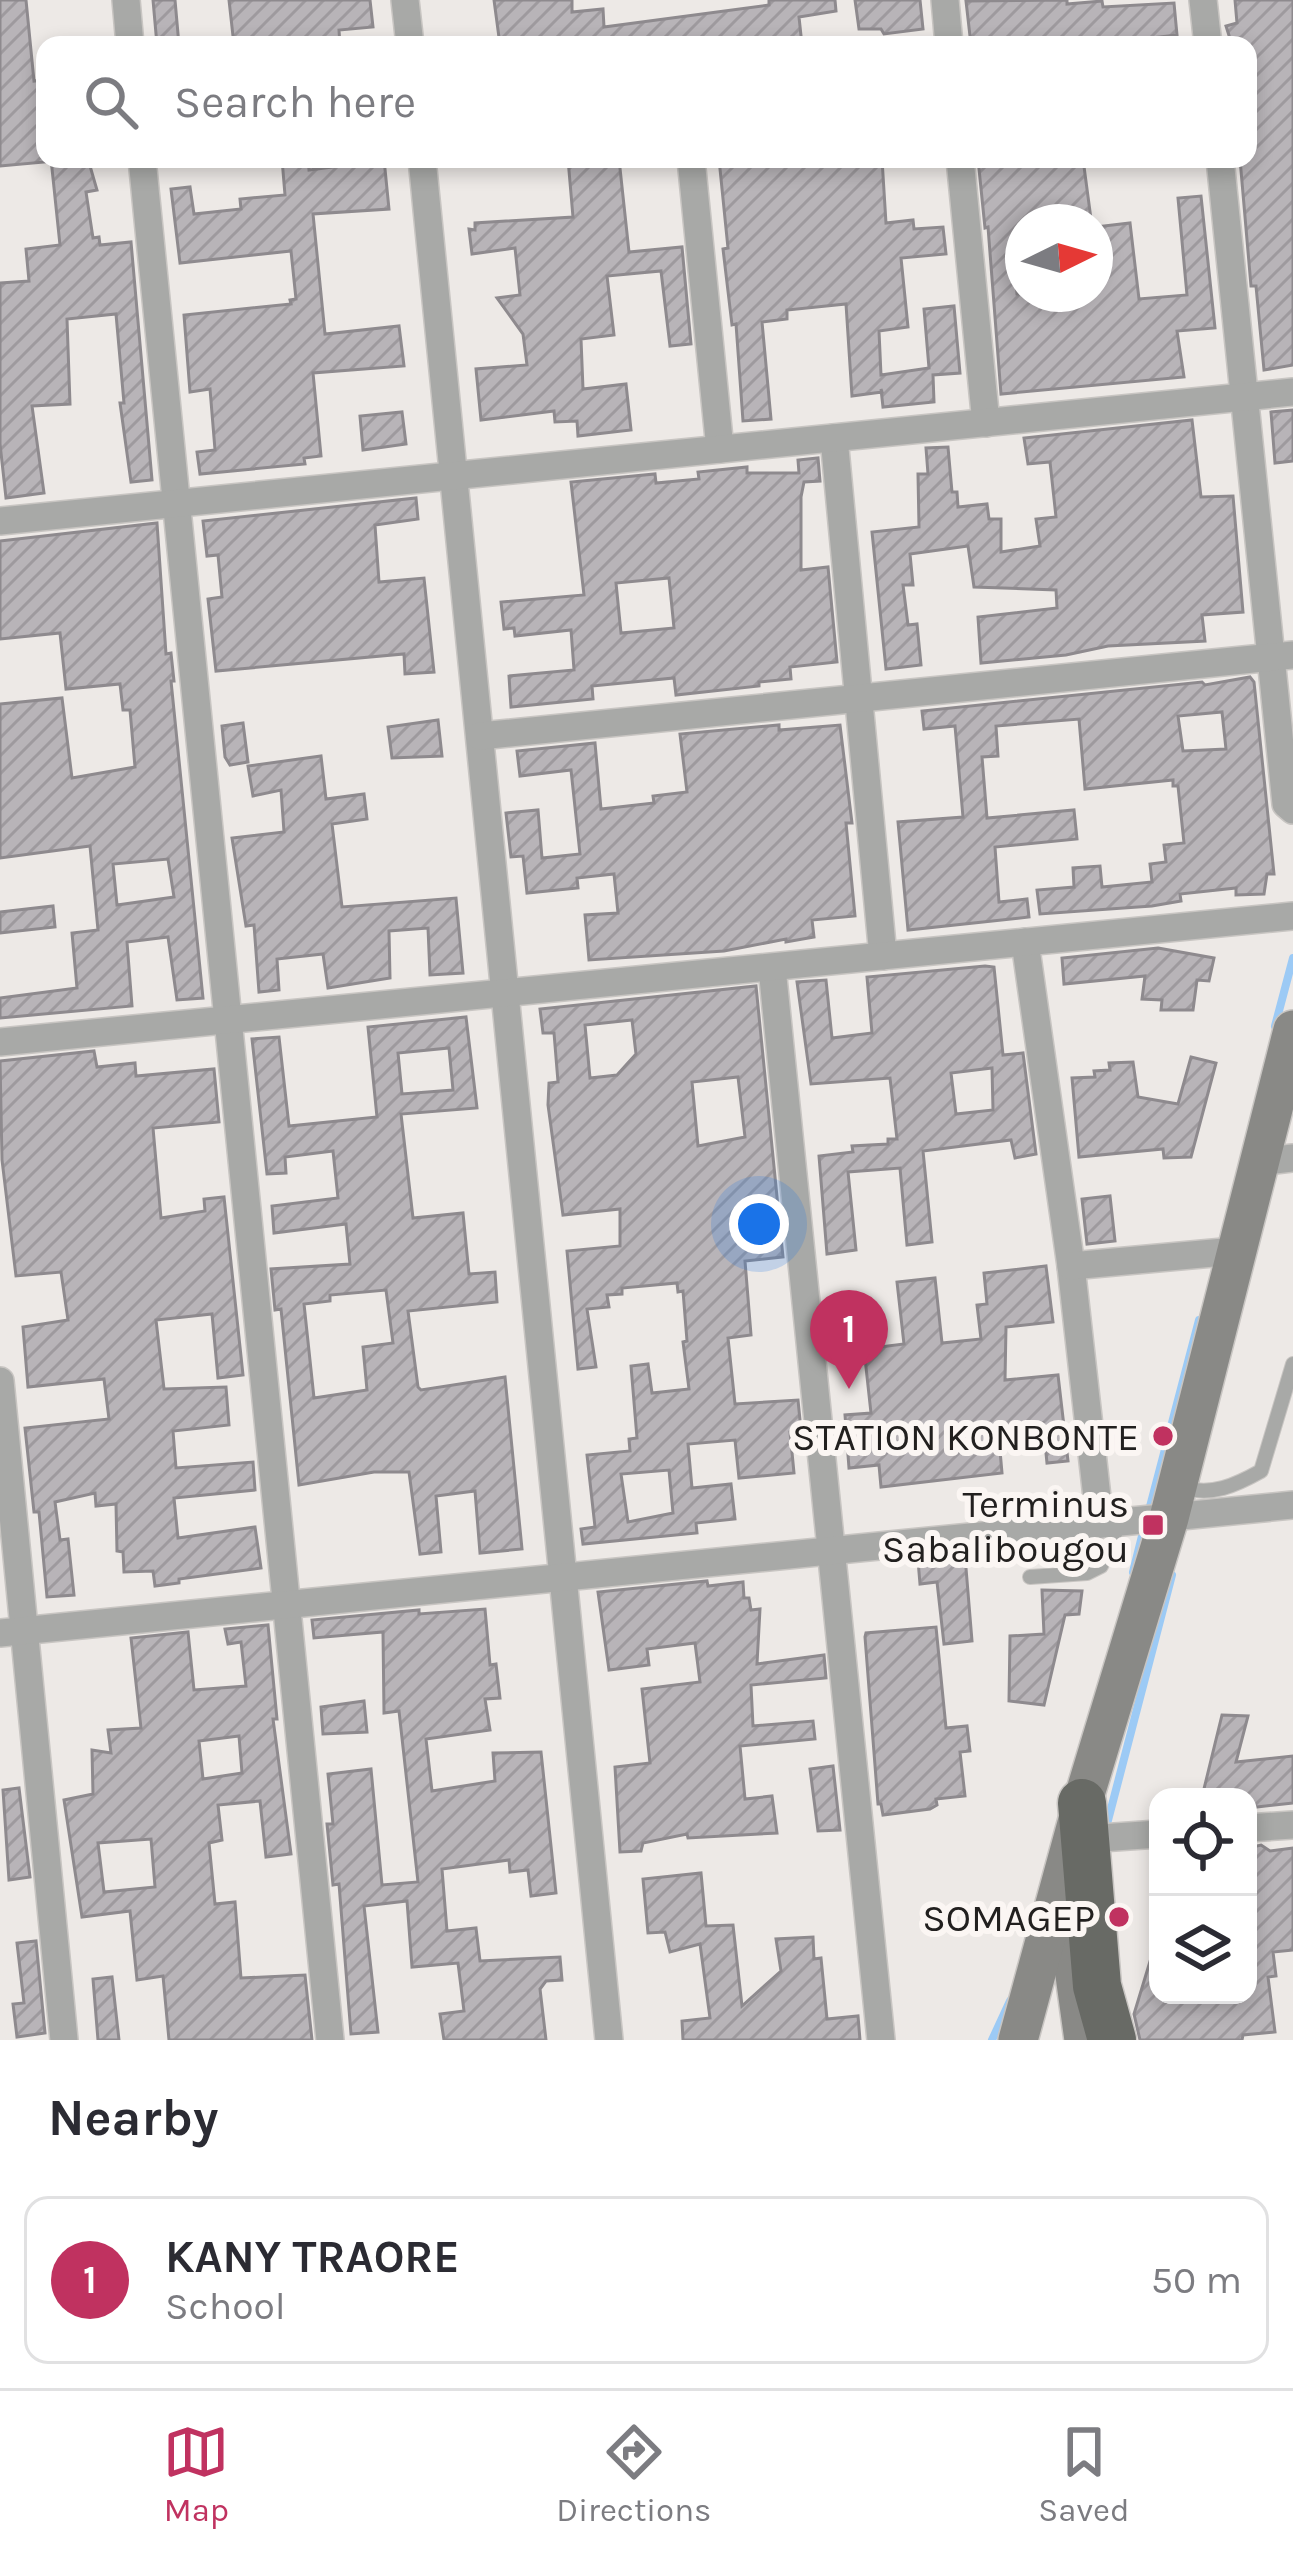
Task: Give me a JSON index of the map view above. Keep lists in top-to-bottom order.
{
  "places": {
    "other": ["STATION KONBONTE", "SOMAGEP"],
    "transit": ["Terminus Sabalibougou"]
  },
  "north": "right",
  "page": {
    "search": "Search here",
    "pins": "1",
    "heading": "Nearby",
    "list": [
      {
        "mark": "1",
        "name": "KANY TRAORE",
        "note": "School",
        "value": "50 m"
      }
    ],
    "nav": ["Map", "Directions", "Saved"]
  }
}
